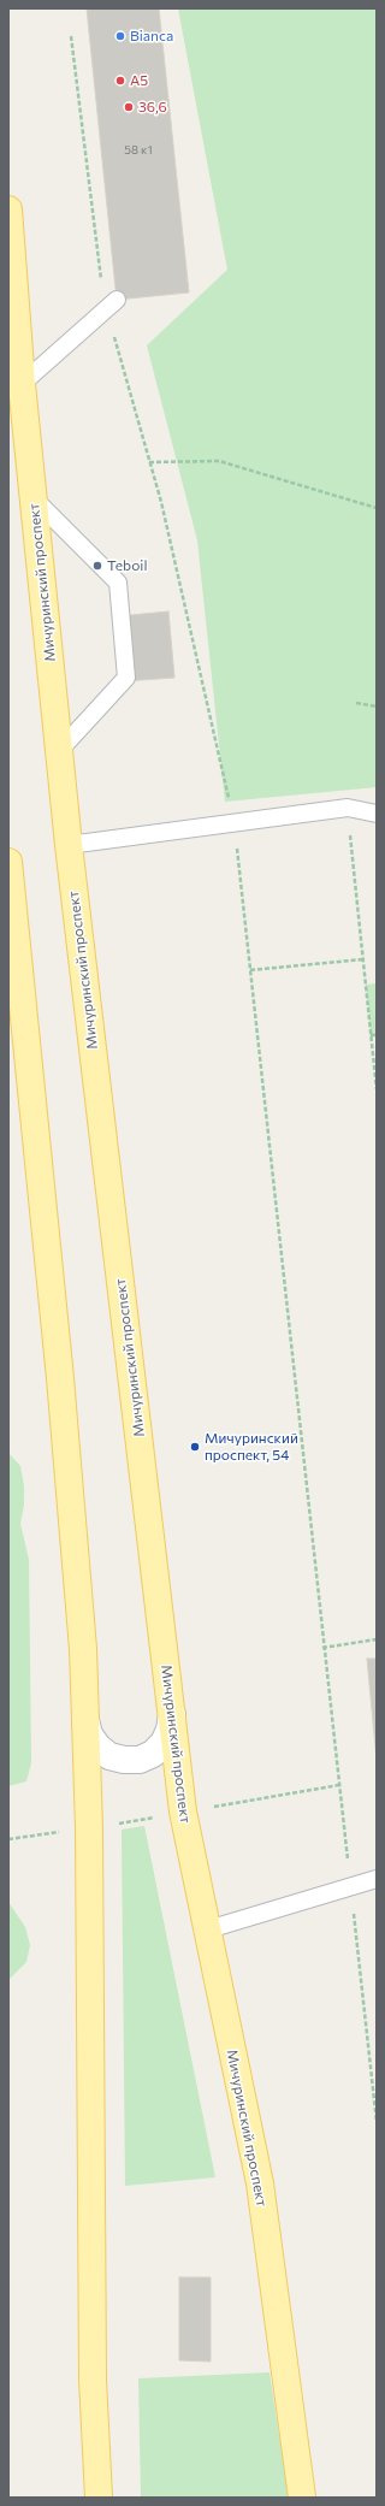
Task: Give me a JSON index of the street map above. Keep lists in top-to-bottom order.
{
  "streets": {
    "main road": ["Мичуринский проспект"]
  },
  "places": [
    "Bianca",
    "А5",
    "36,6",
    "Teboil",
    "Мичуринский проспект, 54"
  ],
  "house_numbers": ["58 к1"]
}
